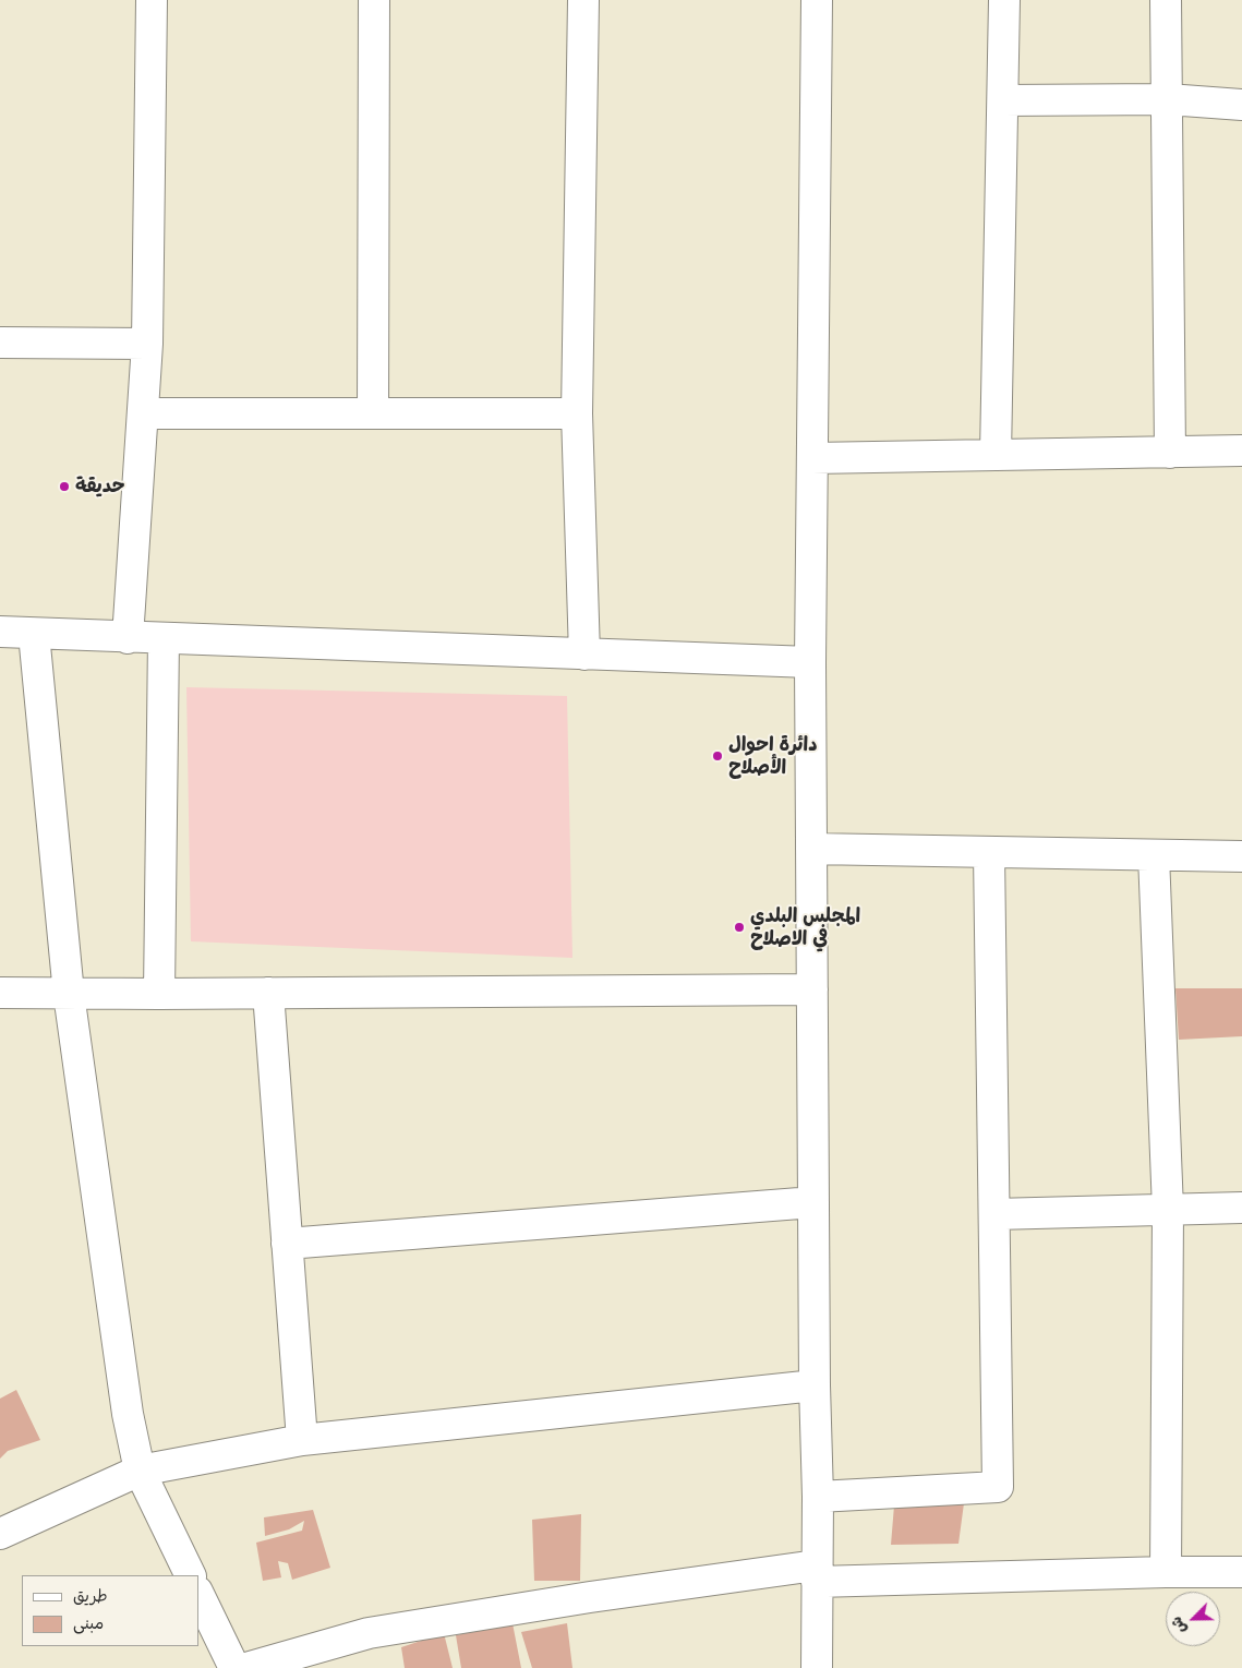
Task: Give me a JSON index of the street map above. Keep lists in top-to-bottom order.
{
  "places": ["حديقة", "دائرة احوال الأصلاح", "المجلس البلدي في الاصلاح"],
  "legend": ["طريق", "مبنى"],
  "north": "bottom left"
}
